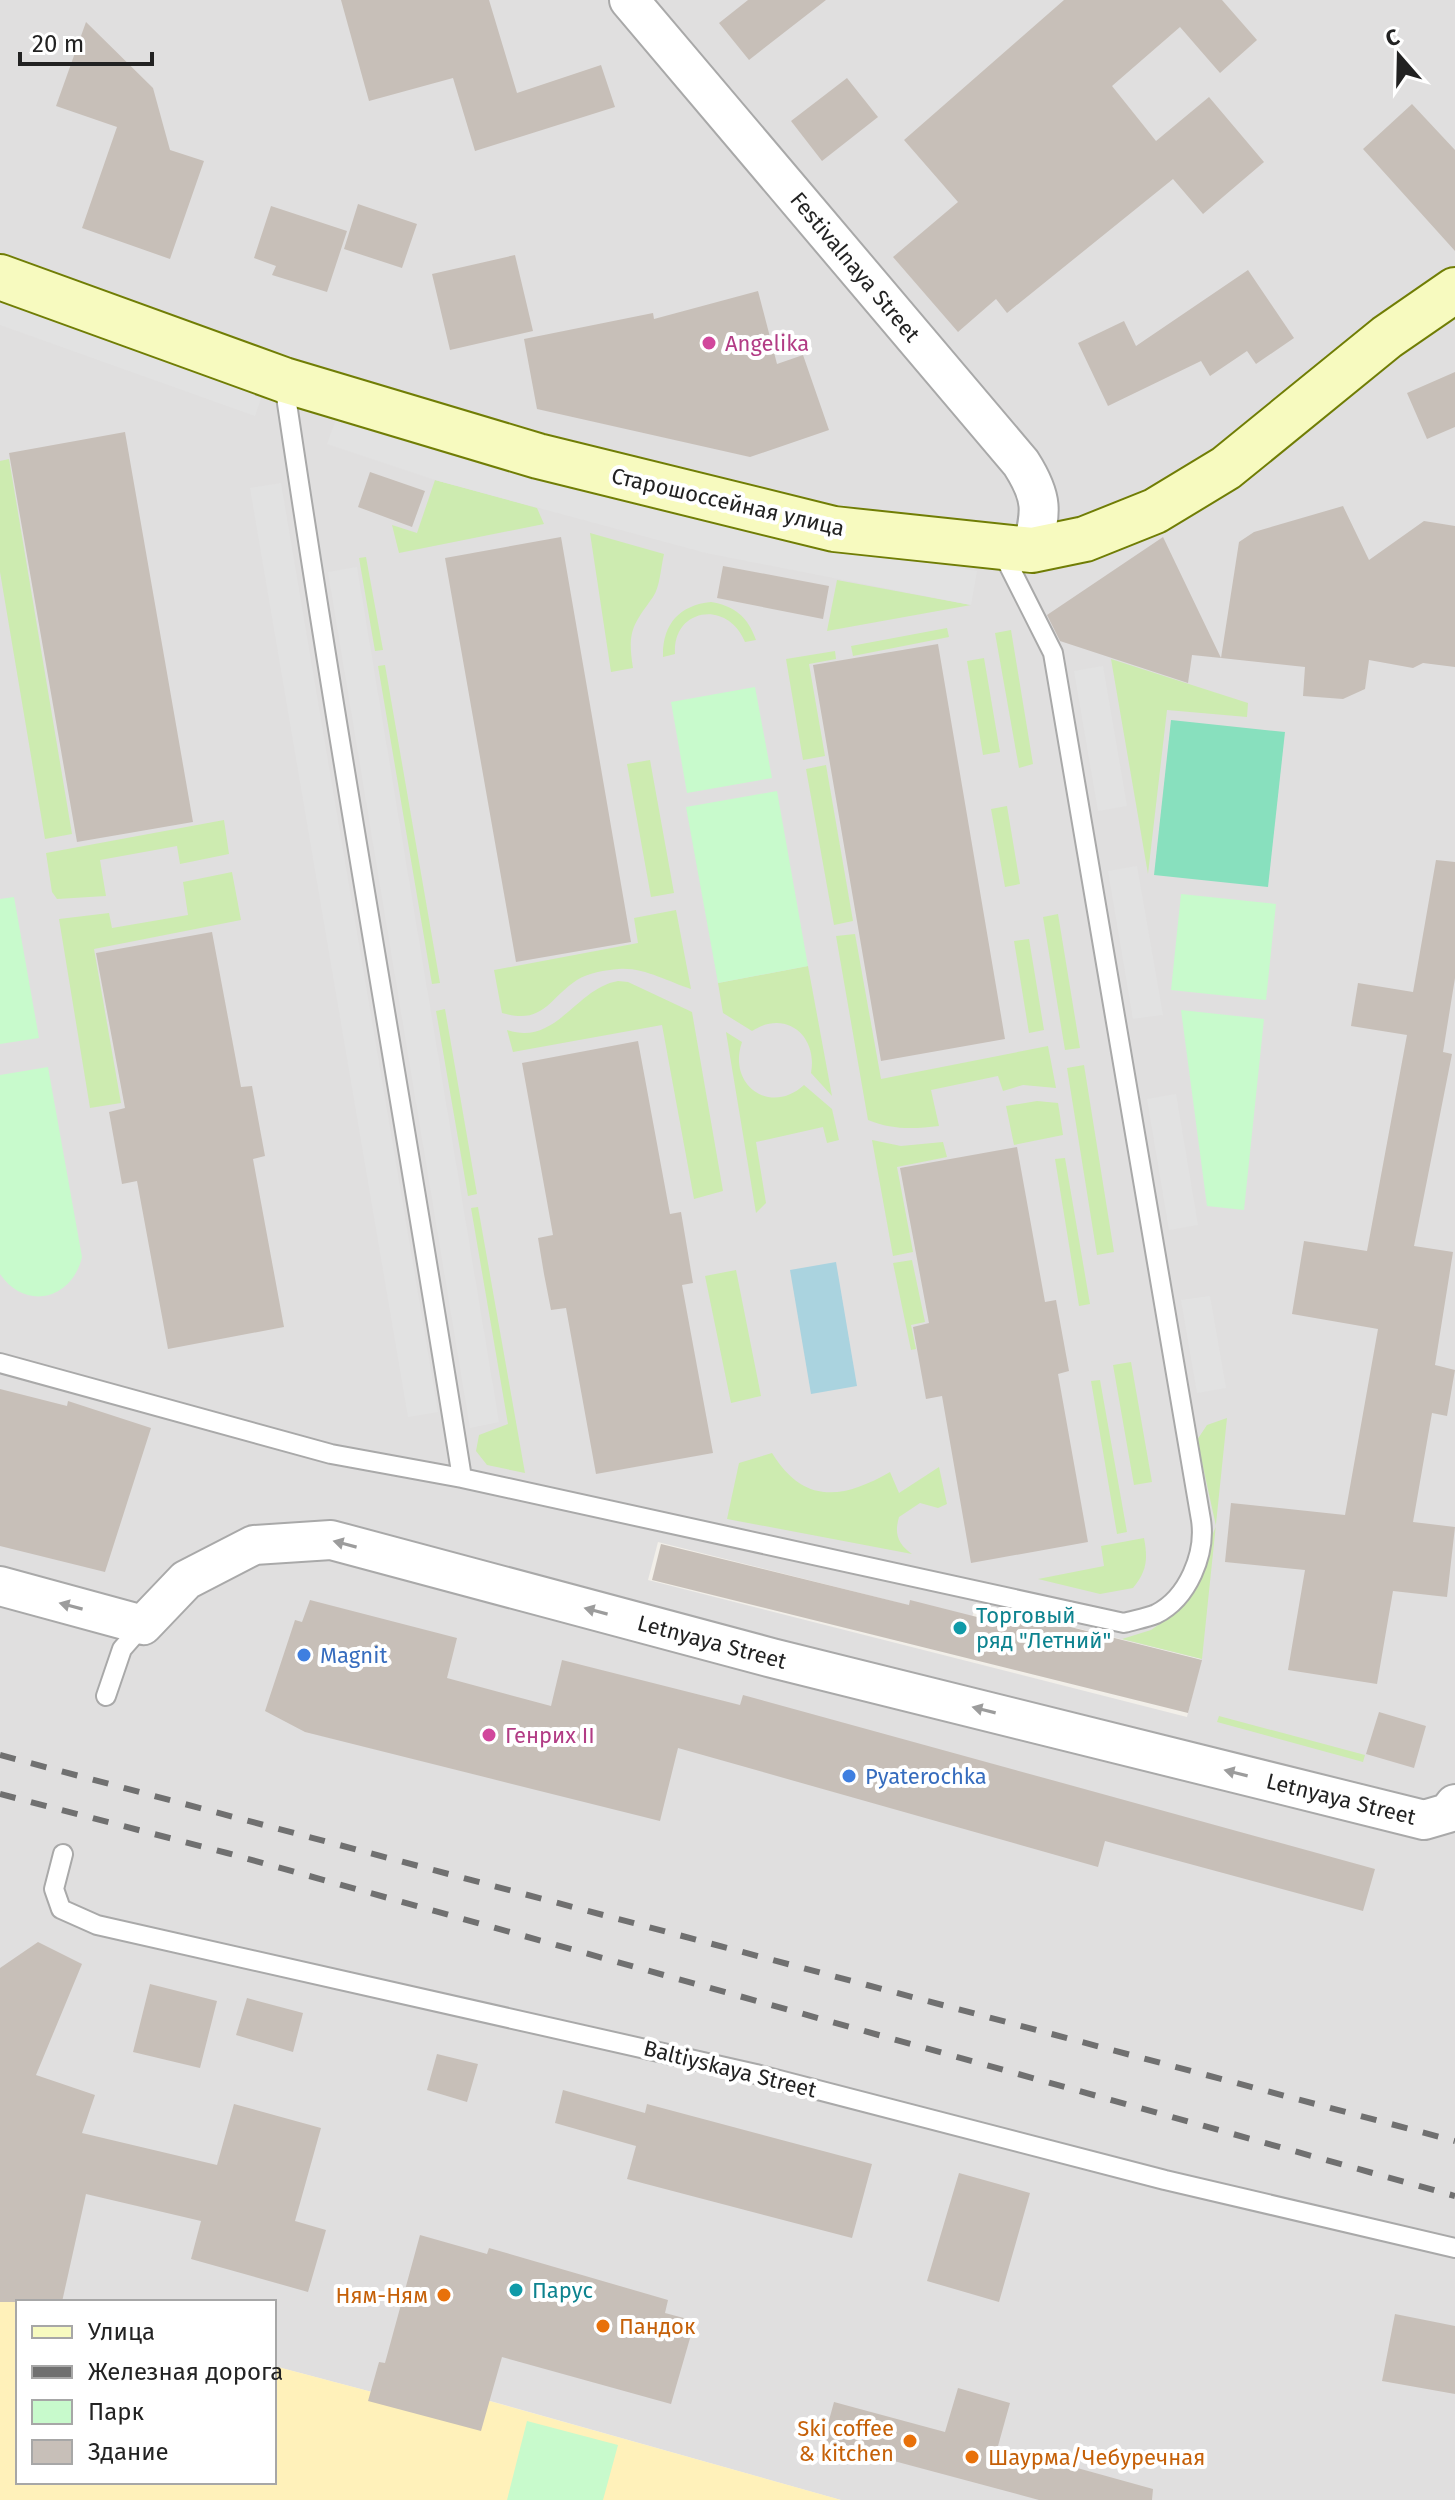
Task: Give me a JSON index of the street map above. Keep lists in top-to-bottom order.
{
  "streets": {
    "street": ["Festivalnaya Street", "Старошоссейная улица", "Letnyaya Street"],
    "lane": ["Baltiyskaya Street"]
  },
  "crossings": [
    ["Festivalnaya Street", "Старошоссейная улица"]
  ],
  "one_way": ["Letnyaya Street"],
  "places": [
    "Angelika",
    "Торговый ряд \"Летний\"",
    "Magnit",
    "Генрих II",
    "Pyaterochka",
    "Парус",
    "Ням-Ням",
    "Пандок",
    "Ski coffee & kitchen",
    "Шаурма/Чебуречная"
  ],
  "legend": [
    "Улица",
    "Железная дорога",
    "Парк",
    "Здание"
  ],
  "scale_bar": "20 m",
  "north": "top"
}
